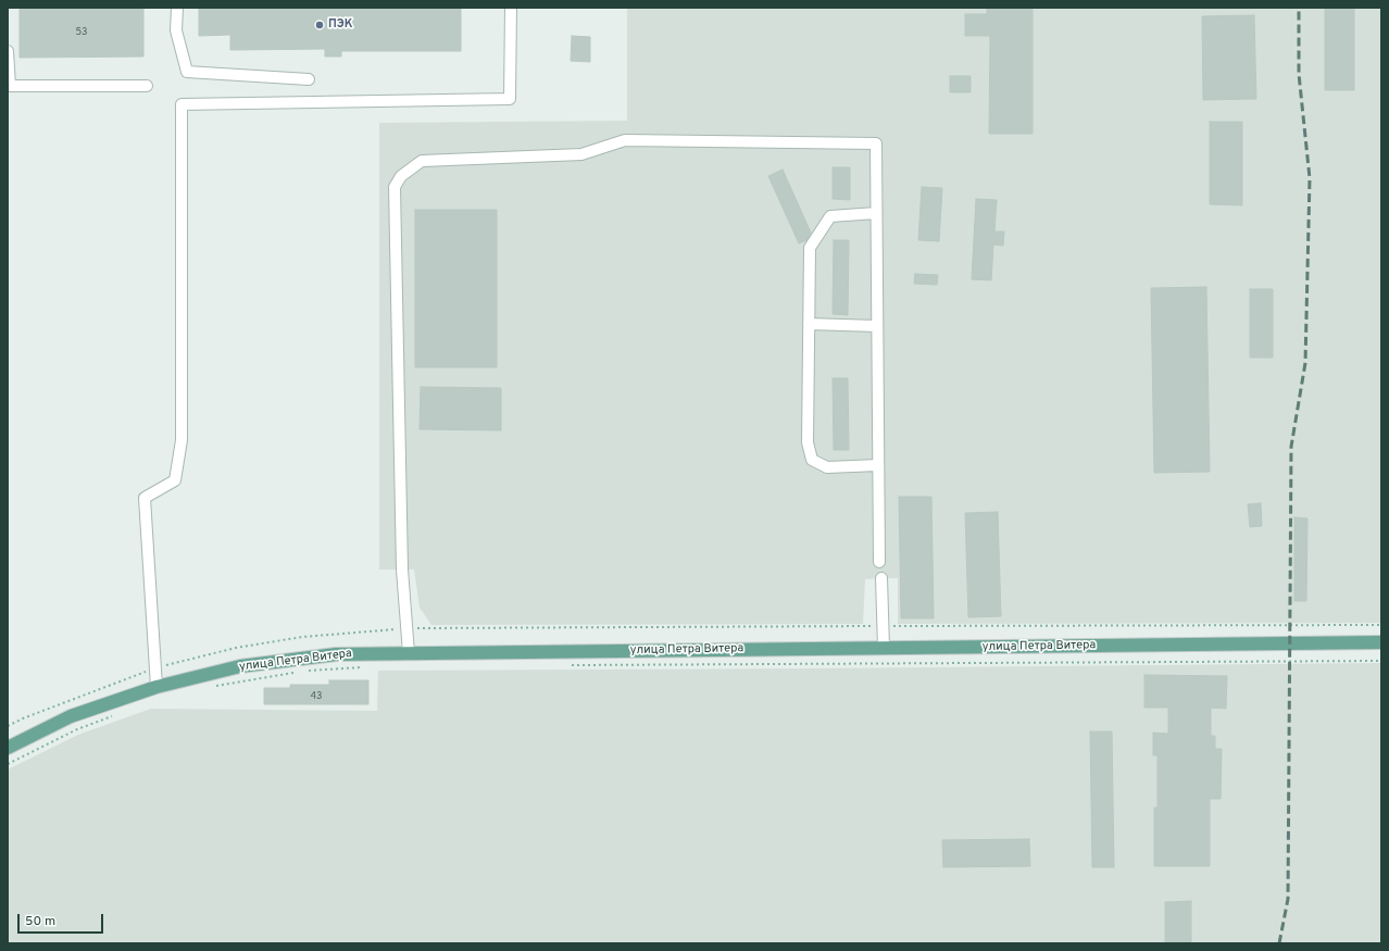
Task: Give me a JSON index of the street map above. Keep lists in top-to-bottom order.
{
  "streets": {
    "main road": ["улица Петра Витера"]
  },
  "places": ["ПЭК"],
  "house_numbers": ["53", "43"],
  "scale_bar": "50 m"
}
